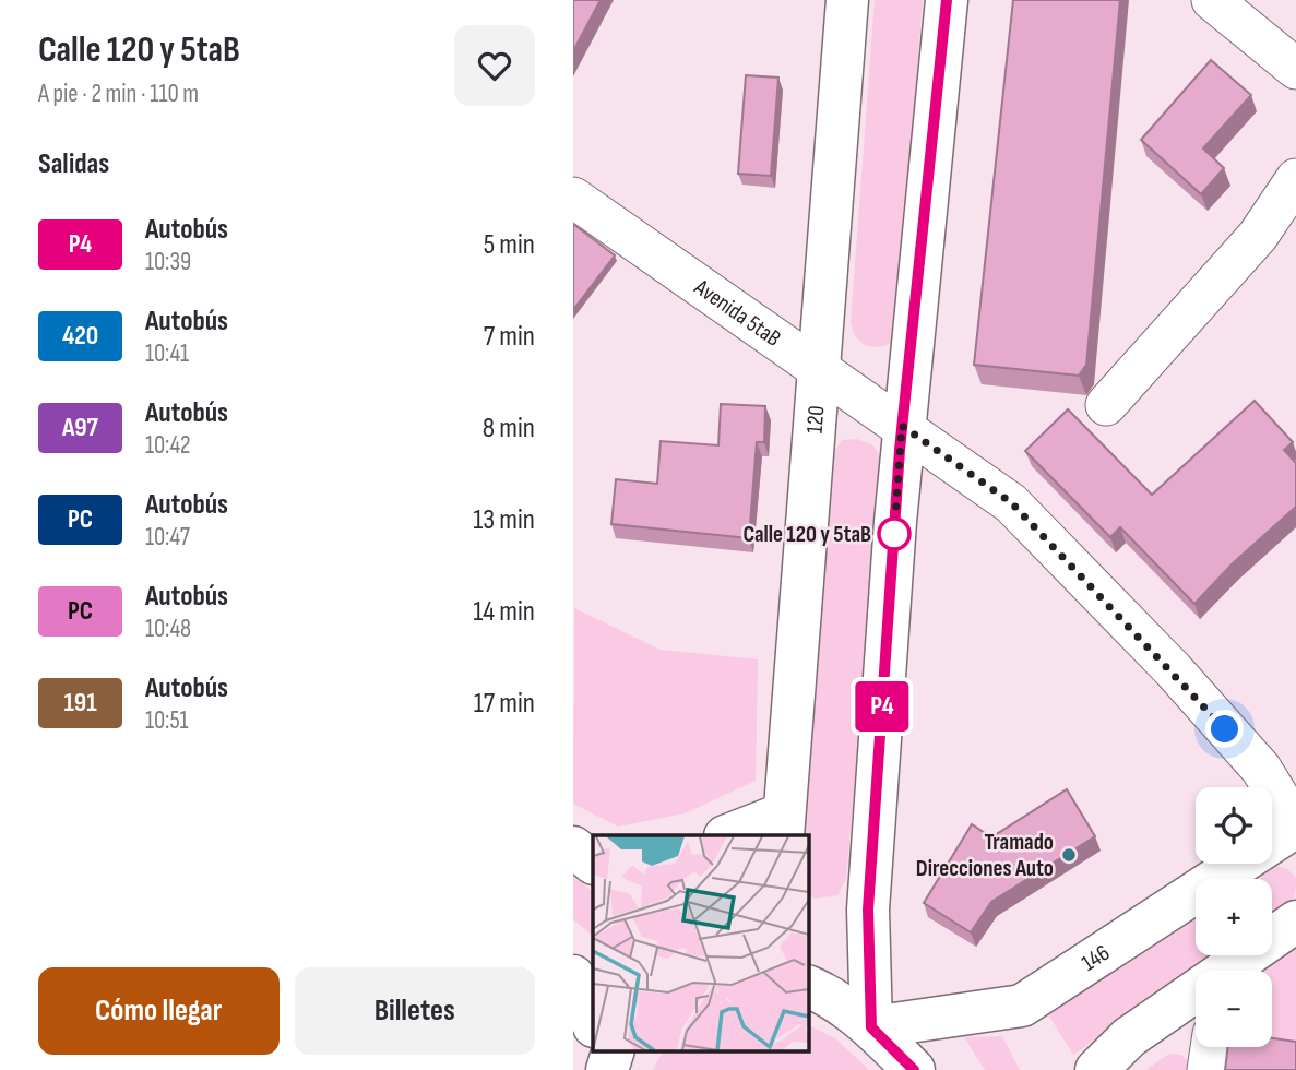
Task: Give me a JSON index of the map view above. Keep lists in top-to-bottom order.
{
  "streets": {
    "main road": ["120", "146"],
    "street": ["Avenida 5taB"]
  },
  "crossings": [
    ["Avenida 5taB", "120"],
    ["Avenida 5taB", "146"]
  ],
  "places": ["Calle 120 y 5taB", "Tramado Direcciones Auto"],
  "lines": ["bus line P4"],
  "page": {
    "heading": [
      ["Calle 120 y 5taB", "A pie · 2 min · 110 m"],
      "Salidas"
    ],
    "on_map": "P4",
    "list": [
      {
        "mark": "P4",
        "name": "Autobús",
        "note": "10:39",
        "value": "5 min"
      },
      {
        "mark": "420",
        "name": "Autobús",
        "note": "10:41",
        "value": "7 min"
      },
      {
        "mark": "A97",
        "name": "Autobús",
        "note": "10:42",
        "value": "8 min"
      },
      {
        "mark": "PC",
        "name": "Autobús",
        "note": "10:47",
        "value": "13 min"
      },
      {
        "mark": "PC",
        "name": "Autobús",
        "note": "10:48",
        "value": "14 min"
      },
      {
        "mark": "191",
        "name": "Autobús",
        "note": "10:51",
        "value": "17 min"
      }
    ],
    "map_buttons": ["+", "−"],
    "buttons": ["Cómo llegar", "Billetes"]
  }
}
